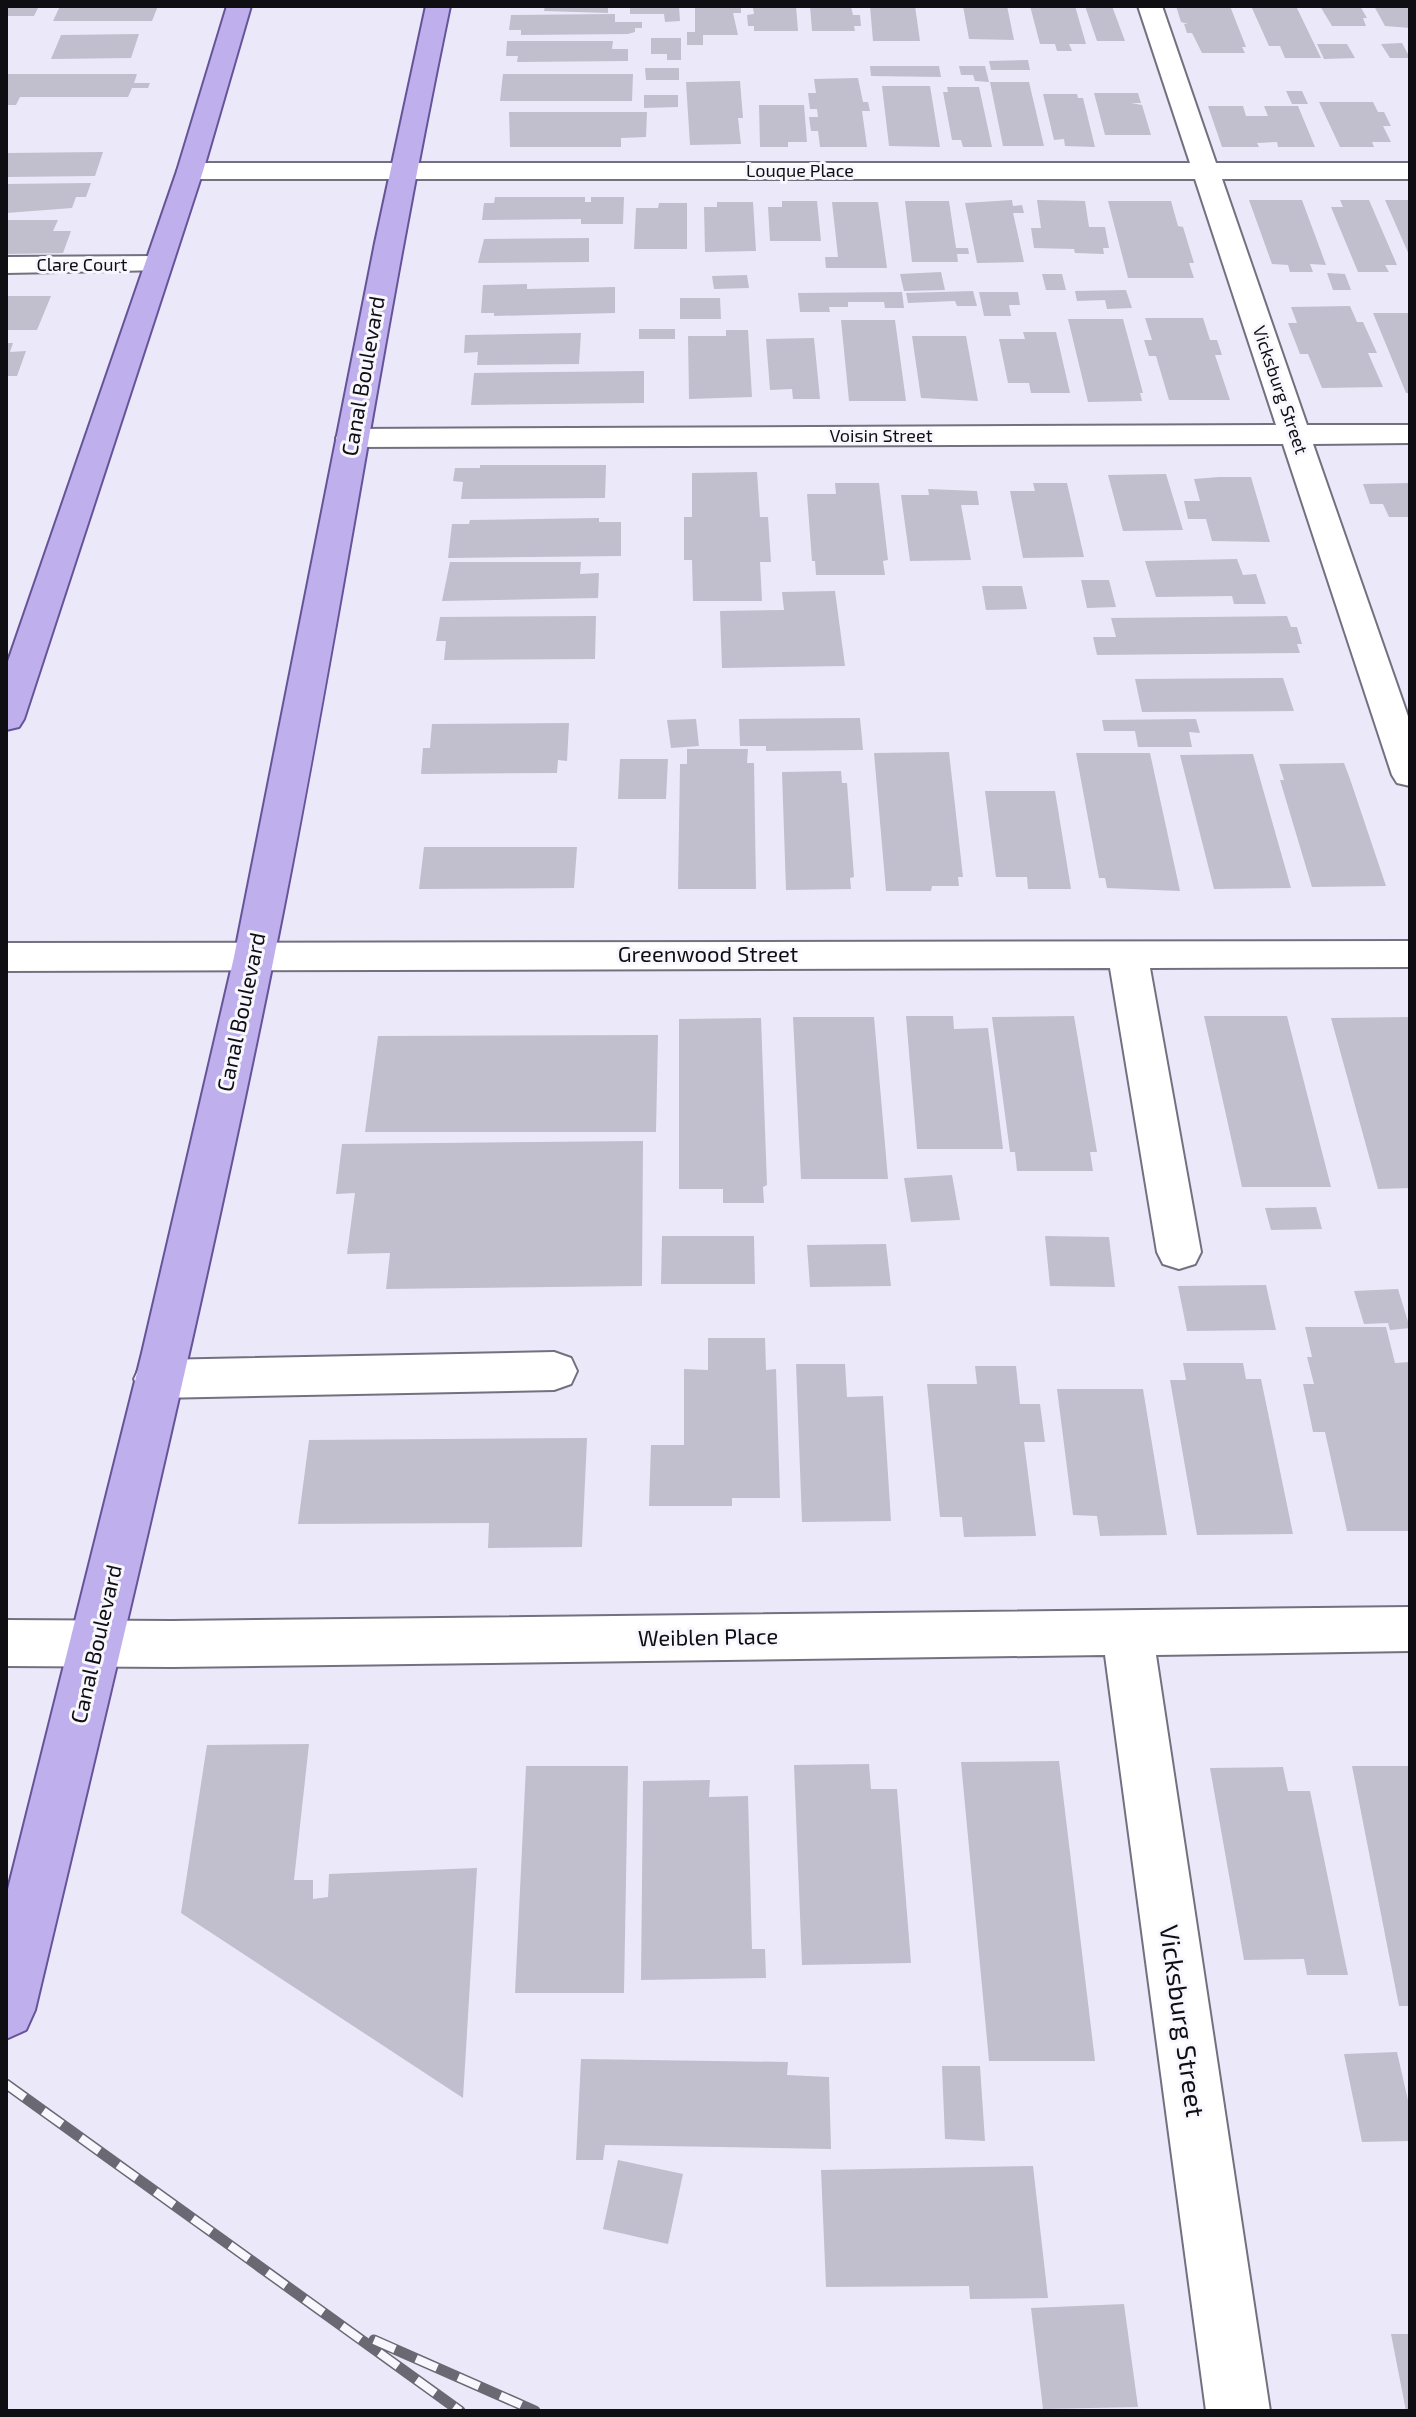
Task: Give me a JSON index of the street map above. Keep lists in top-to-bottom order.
{
  "streets": {
    "main road": ["Canal Boulevard"],
    "street": [
      "Louque Place",
      "Clare Court",
      "Vicksburg Street",
      "Voisin Street",
      "Greenwood Street",
      "Weiblen Place"
    ]
  },
  "crossings": [
    ["Louque Place", "Canal Boulevard"],
    ["Louque Place", "Vicksburg Street"],
    ["Canal Boulevard", "Voisin Street"],
    ["Canal Boulevard", "Greenwood Street"],
    ["Canal Boulevard", "Weiblen Place"],
    ["Vicksburg Street", "Voisin Street"],
    ["Vicksburg Street", "Weiblen Place"]
  ]
}
